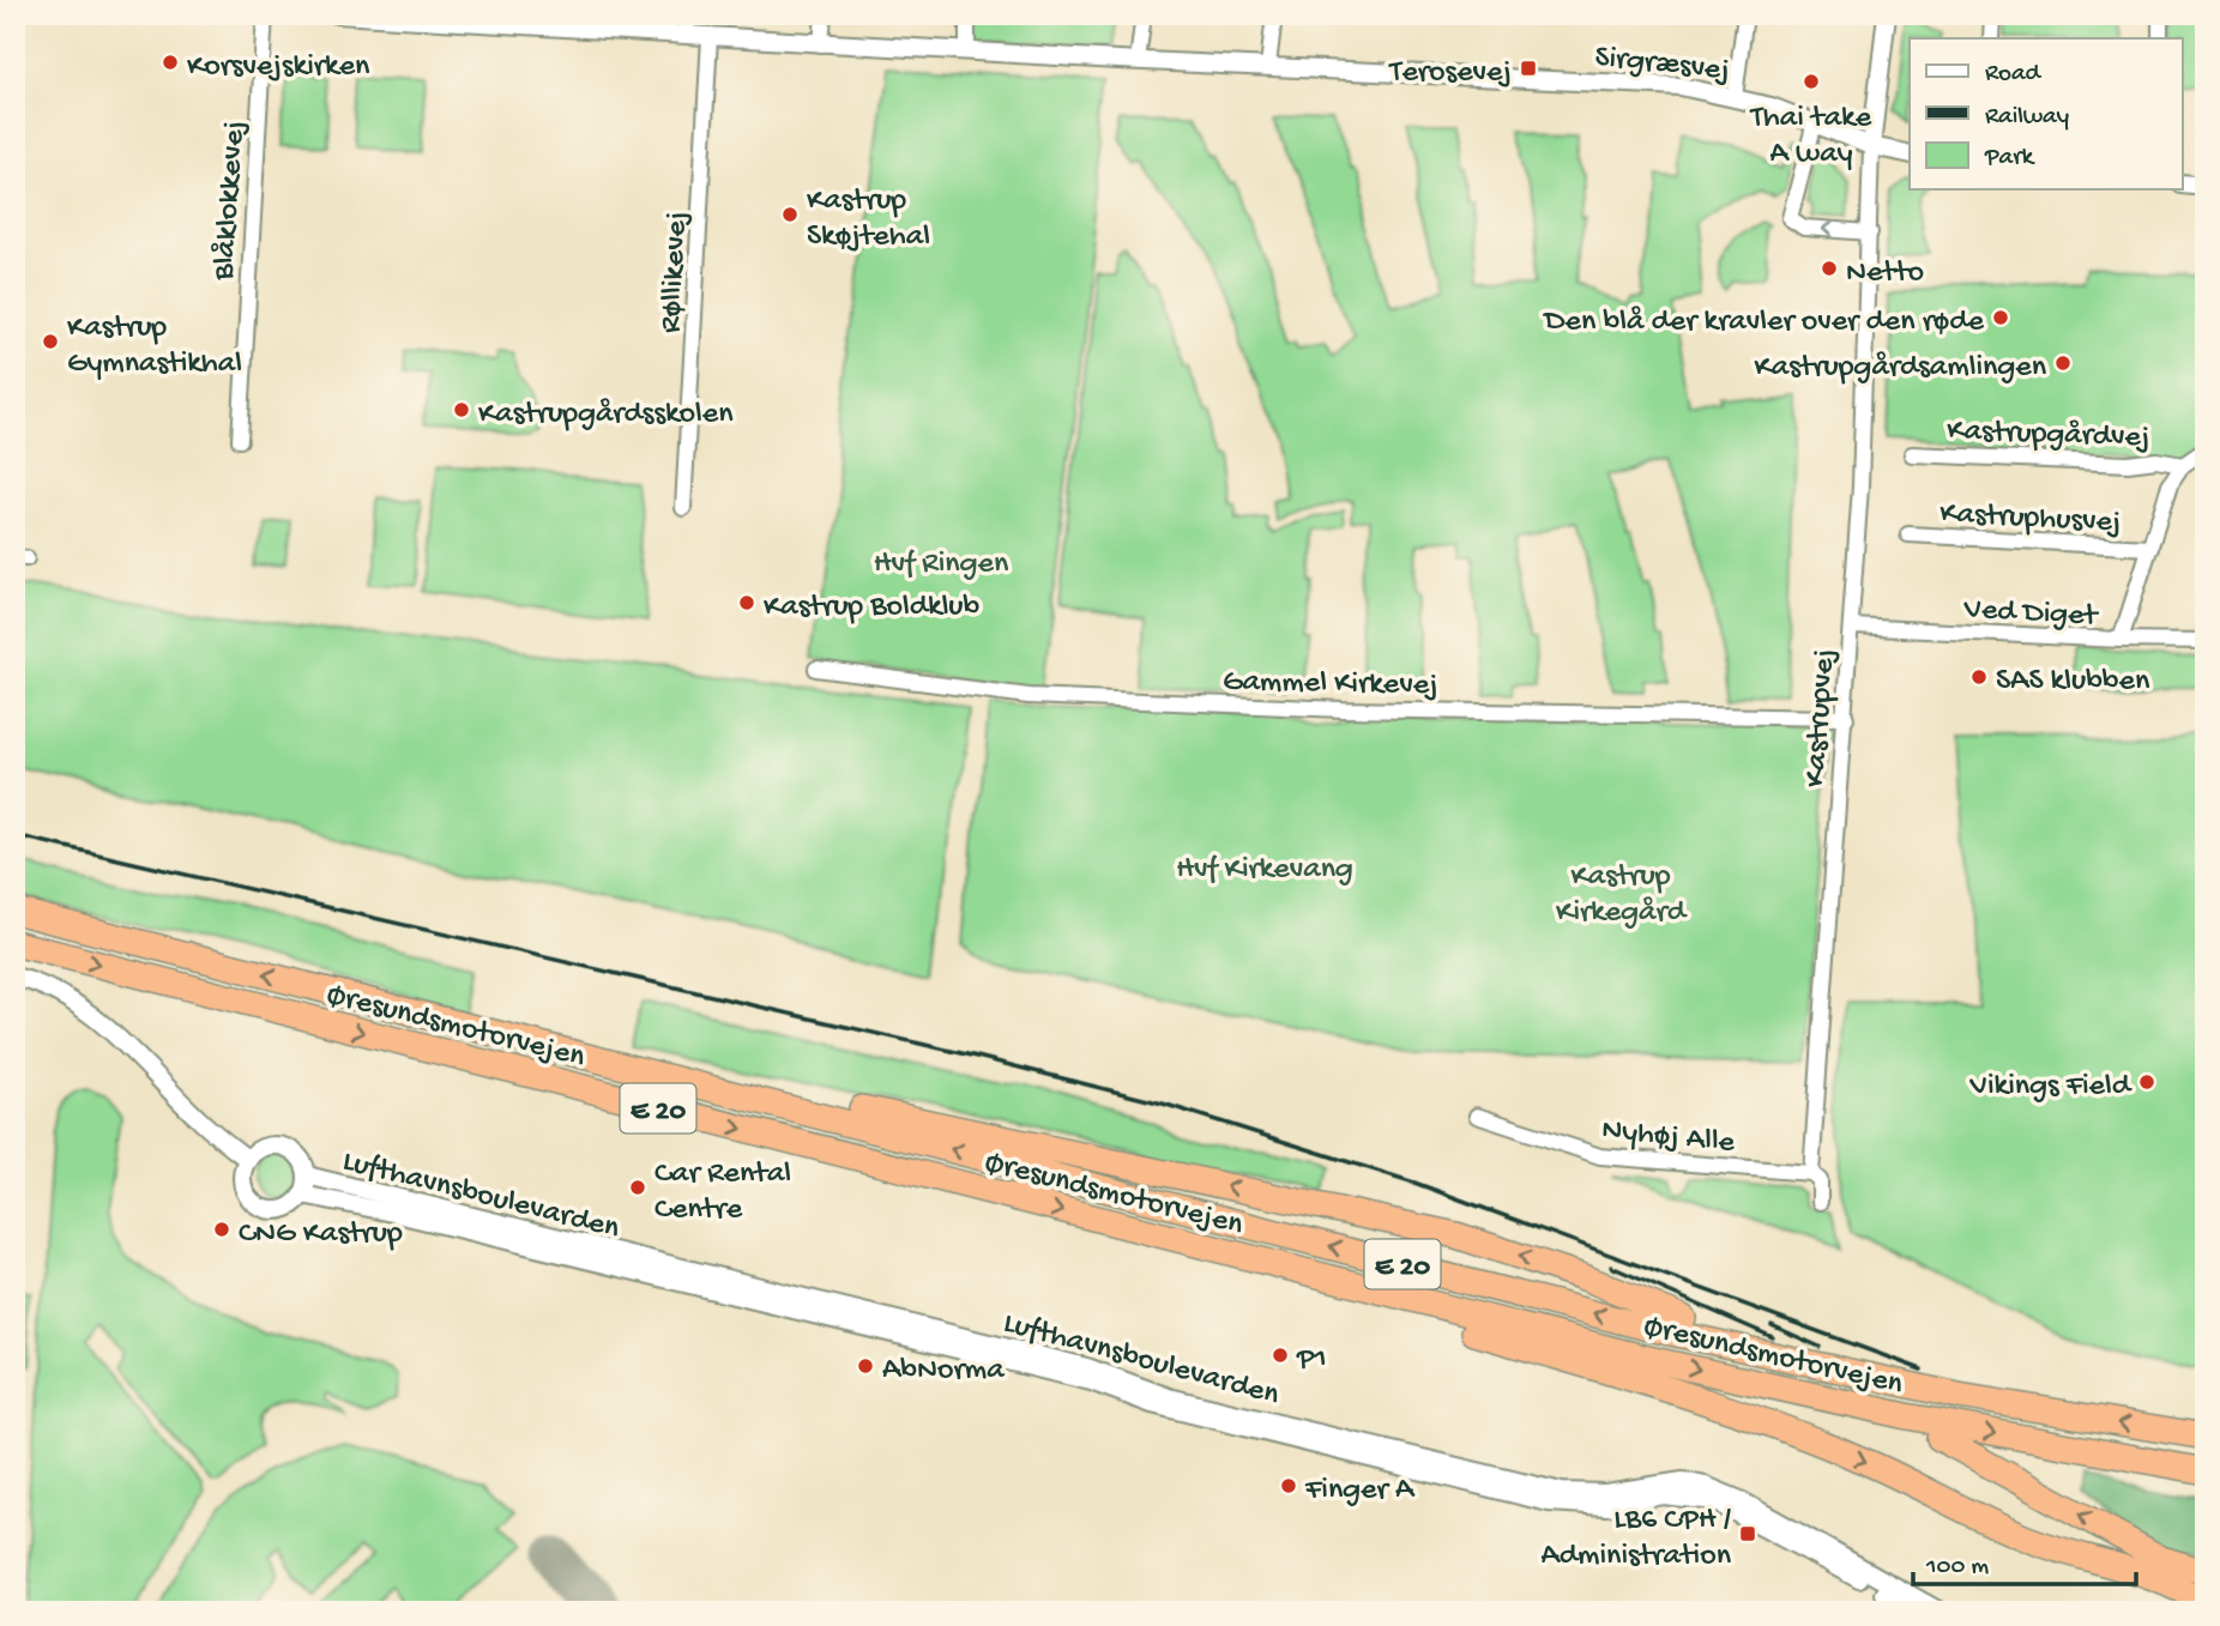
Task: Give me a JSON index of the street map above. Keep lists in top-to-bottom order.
{
  "streets": {
    "highway": ["Øresundsmotorvejen", "E 20"],
    "street": [
      "Sirgræsvej",
      "Blåklokkevej",
      "Røllikevej",
      "Kastrupgårdvej",
      "Kastruphusvej",
      "Ved Diget",
      "Gammel Kirkevej",
      "Kastrupvej",
      "Nyhøj Alle",
      "Lufthavnsboulevarden"
    ]
  },
  "crossings": [
    ["Sirgræsvej", "Røllikevej"],
    ["Sirgræsvej", "Kastrupvej"],
    ["Ved Diget", "Kastrupvej"],
    ["Gammel Kirkevej", "Kastrupvej"],
    ["Kastrupvej", "Nyhøj Alle"]
  ],
  "parks": ["Hvf Ringen", "Hvf Kirkevang", "Kastrup Kirkegård"],
  "places": {
    "other": [
      "Korsvejskirken",
      "Thai take A way",
      "Kastrup Skøjtehal",
      "Netto",
      "Den blå der kravler over den røde",
      "Kastrup Gymnastikhal",
      "Kastrupgårdsamlingen",
      "Kastrupgårdsskolen",
      "Kastrup Boldklub",
      "SAS klubben",
      "Vikings Field",
      "Car Rental Centre",
      "CNG Kastrup",
      "P1",
      "AbNorma",
      "Finger A"
    ],
    "transit": ["Terosevej", "LB6 CPH / Administration"]
  },
  "legend": ["Road", "Railway", "Park"],
  "scale_bar": "100 m"
}
